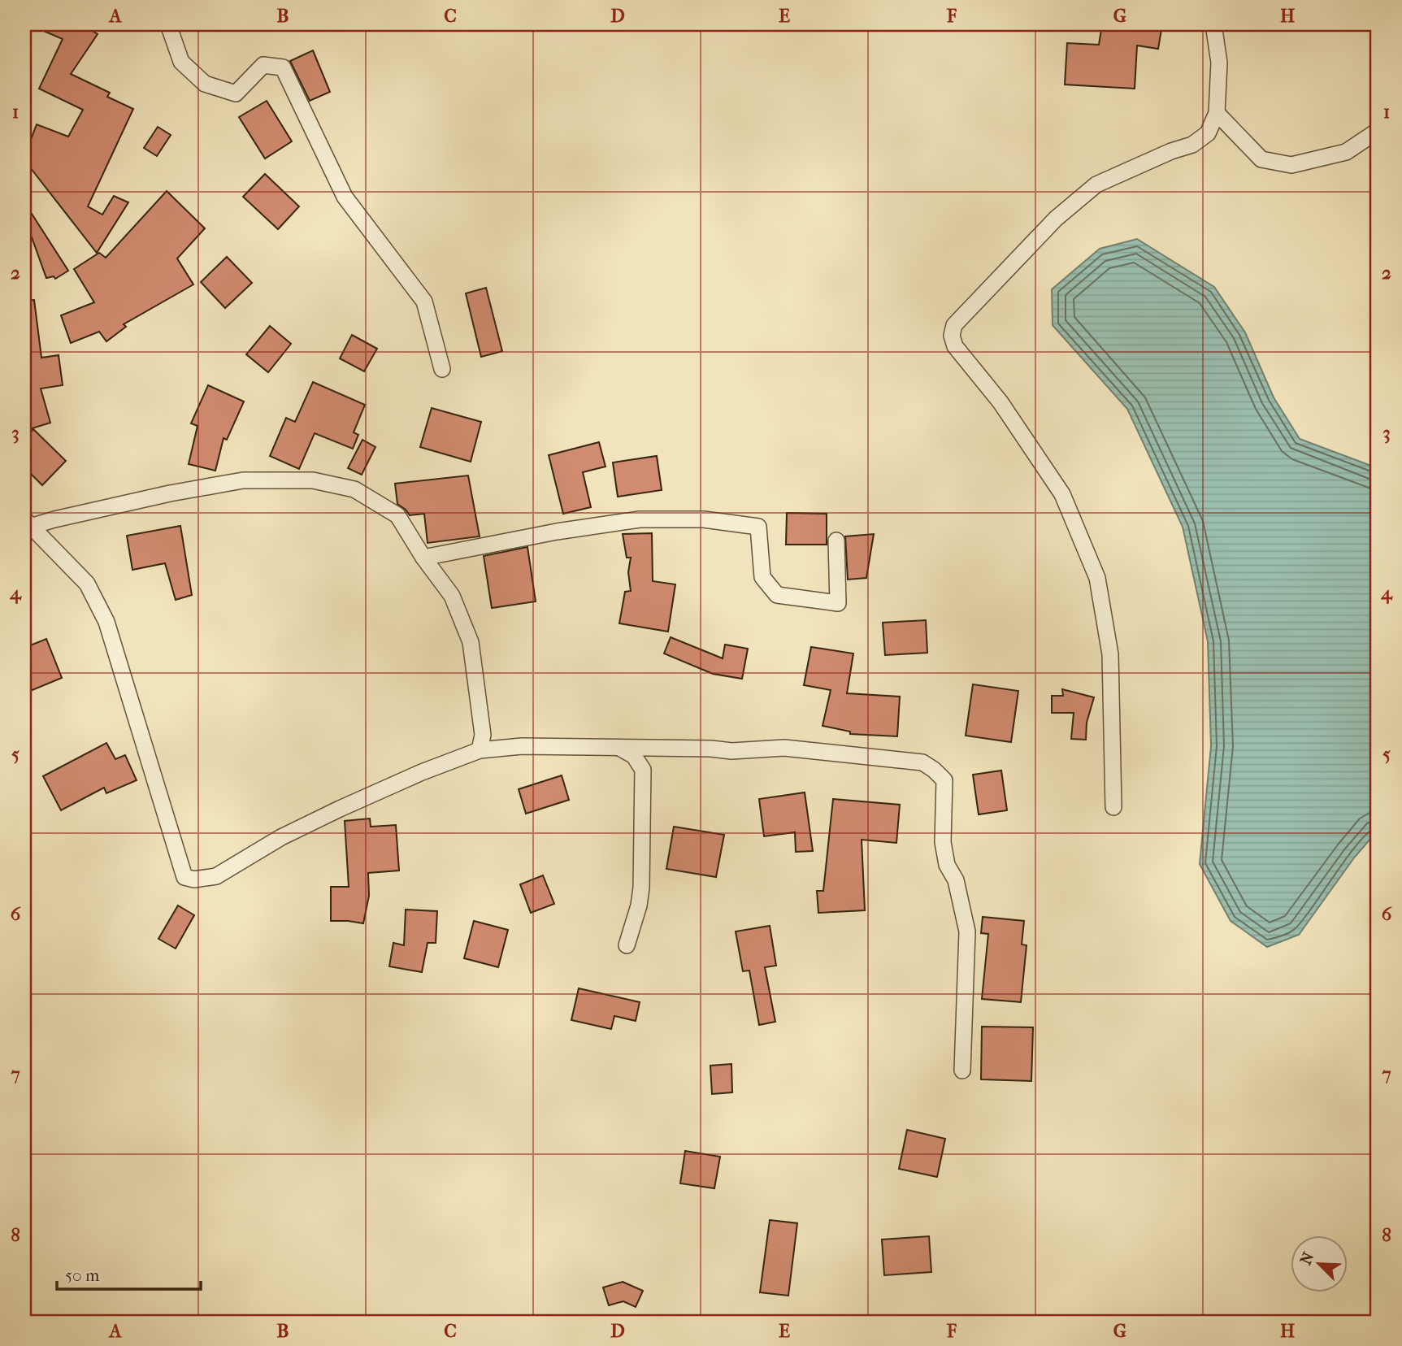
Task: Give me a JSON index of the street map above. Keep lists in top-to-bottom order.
{
  "scale_bar": "50 m",
  "north": "top left",
  "grid": {
    "columns": [
      "A",
      "B",
      "C",
      "D",
      "E",
      "F",
      "G",
      "H"
    ],
    "rows": [
      "1",
      "2",
      "3",
      "4",
      "5",
      "6",
      "7",
      "8"
    ]
  }
}
